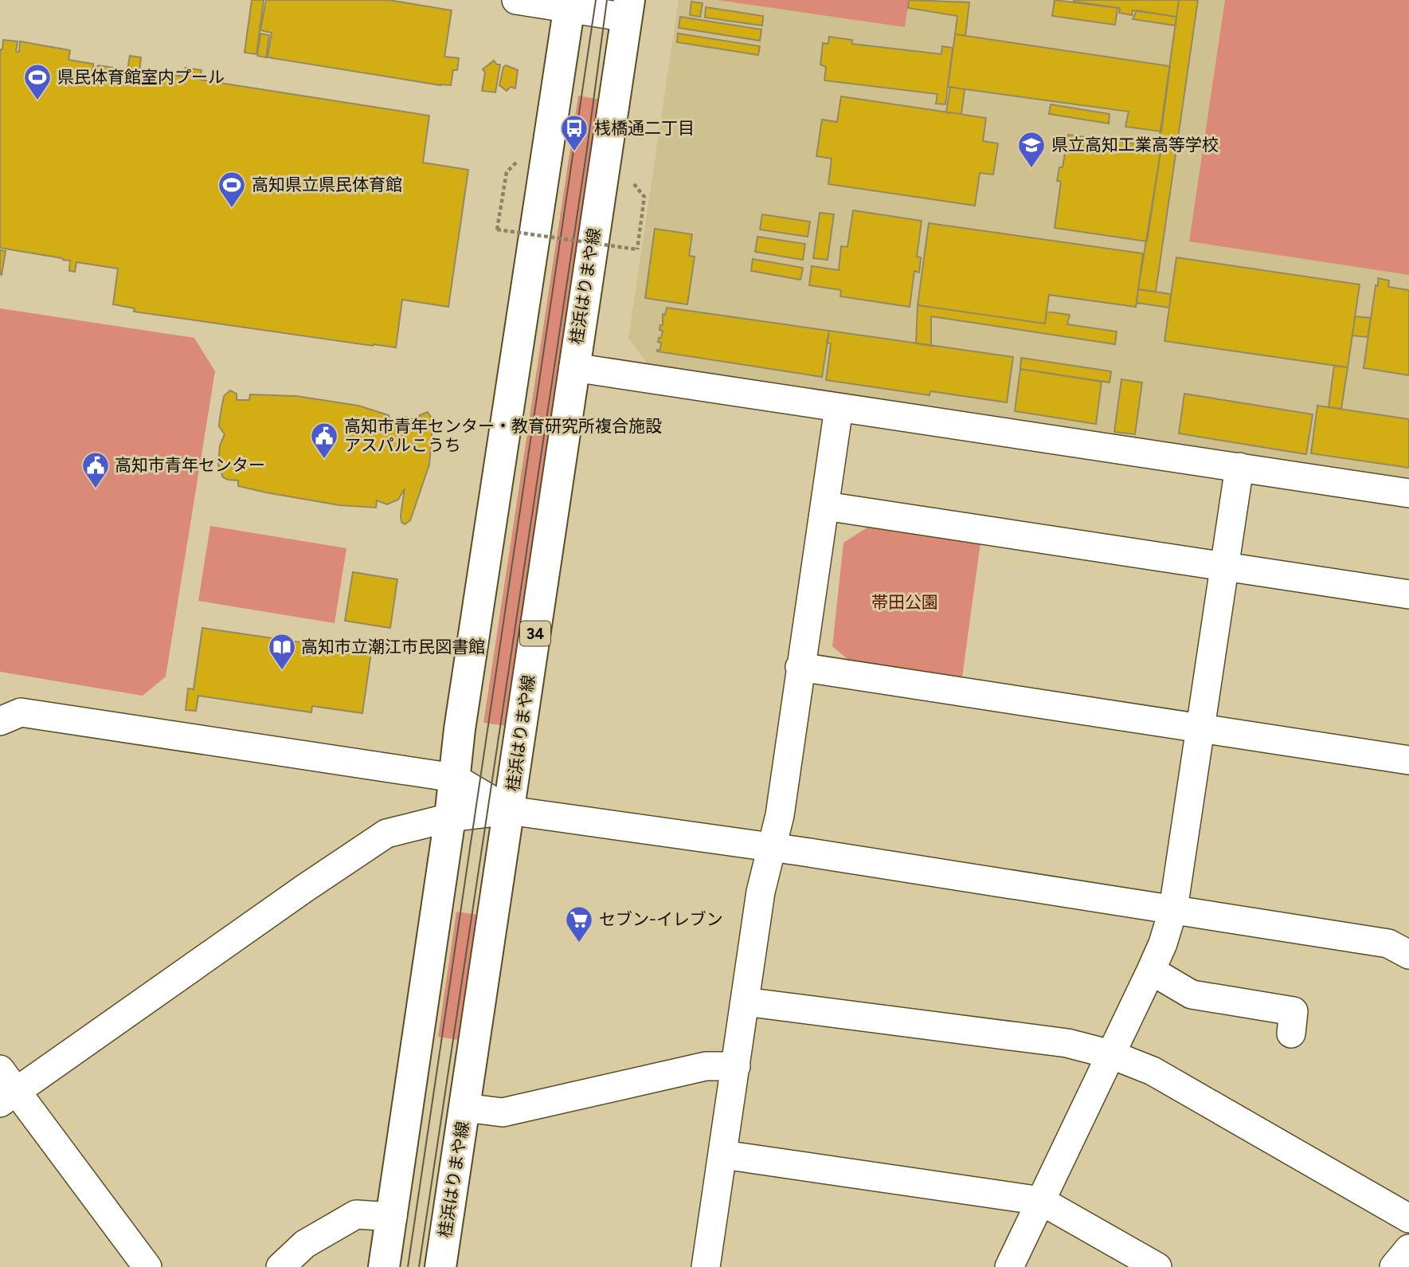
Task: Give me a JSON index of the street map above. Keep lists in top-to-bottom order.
{
  "streets": {
    "main road": ["桂浜はりまや線", "34"]
  },
  "parks": ["帯田公園"],
  "places": {
    "sports": ["県民体育館室内プール", "高知県立県民体育館"],
    "bus stop": ["桟橋通二丁目"],
    "school or university": ["県立高知工業高等学校"],
    "public building": ["高知市青年センター・教育研究所複合施設 アスパルこうち", "高知市青年センター"],
    "library": ["高知市立潮江市民図書館"],
    "supermarket": ["セブン-イレブン"]
  }
}
